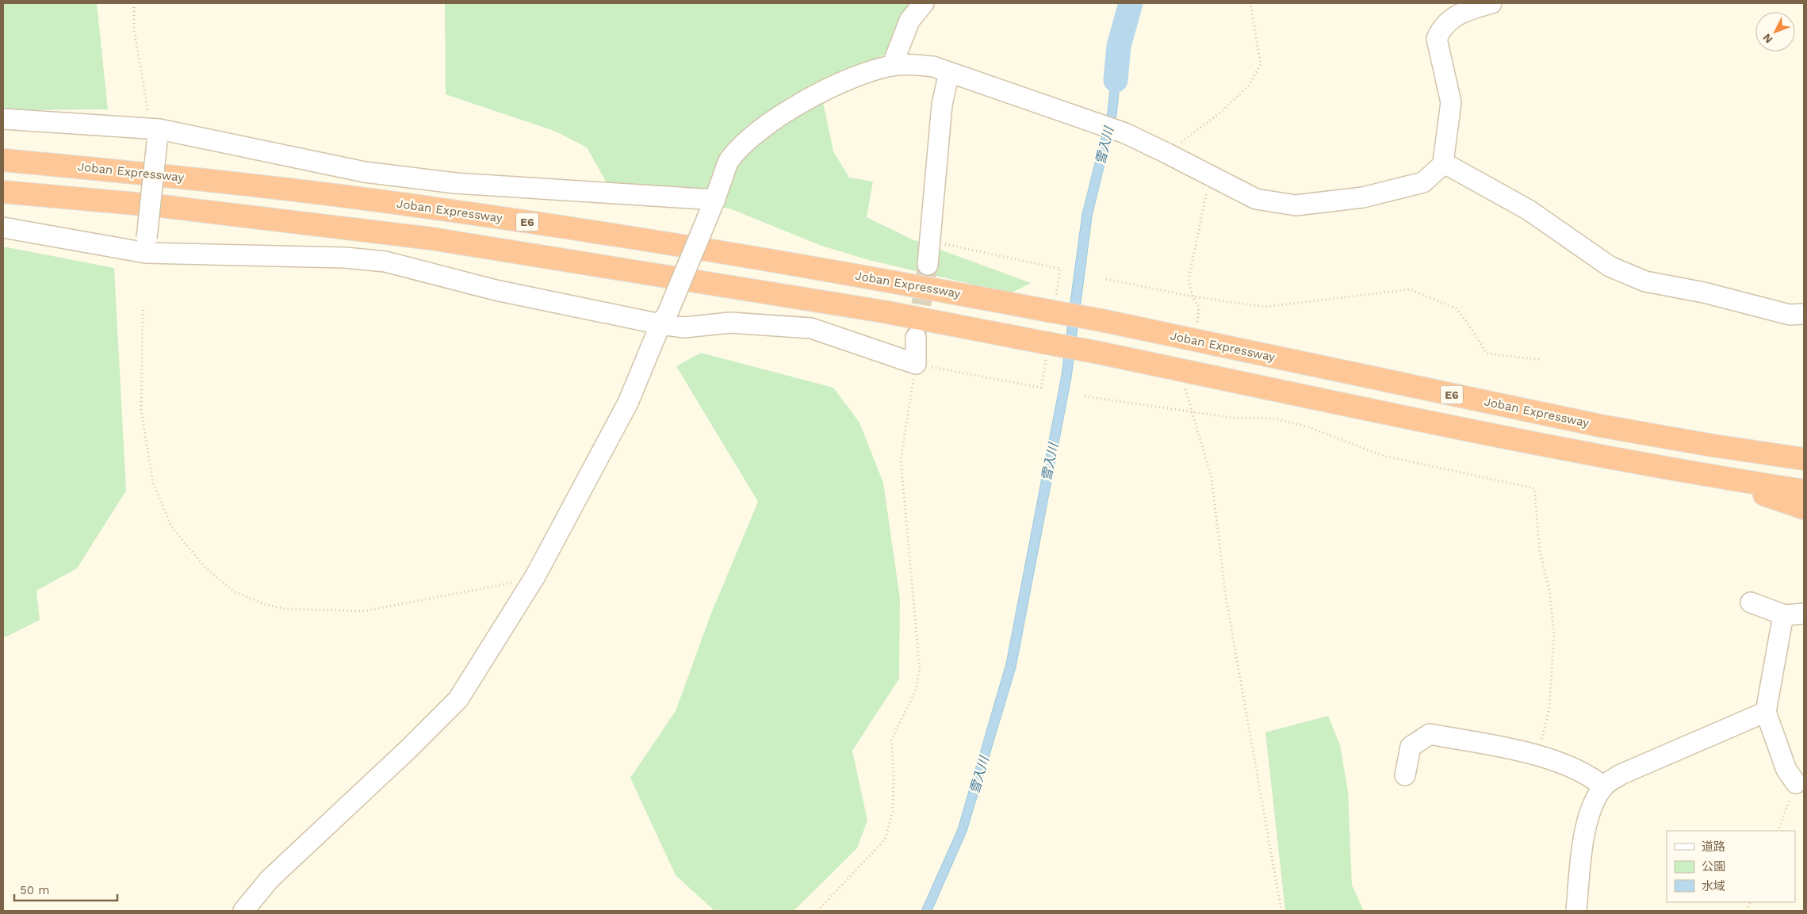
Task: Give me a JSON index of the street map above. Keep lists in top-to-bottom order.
{
  "streets": {
    "highway": ["Joban Expressway", "E6"]
  },
  "water": ["雪入川"],
  "legend": ["道路", "公園", "水域"],
  "scale_bar": "50 m",
  "north": "bottom left"
}
